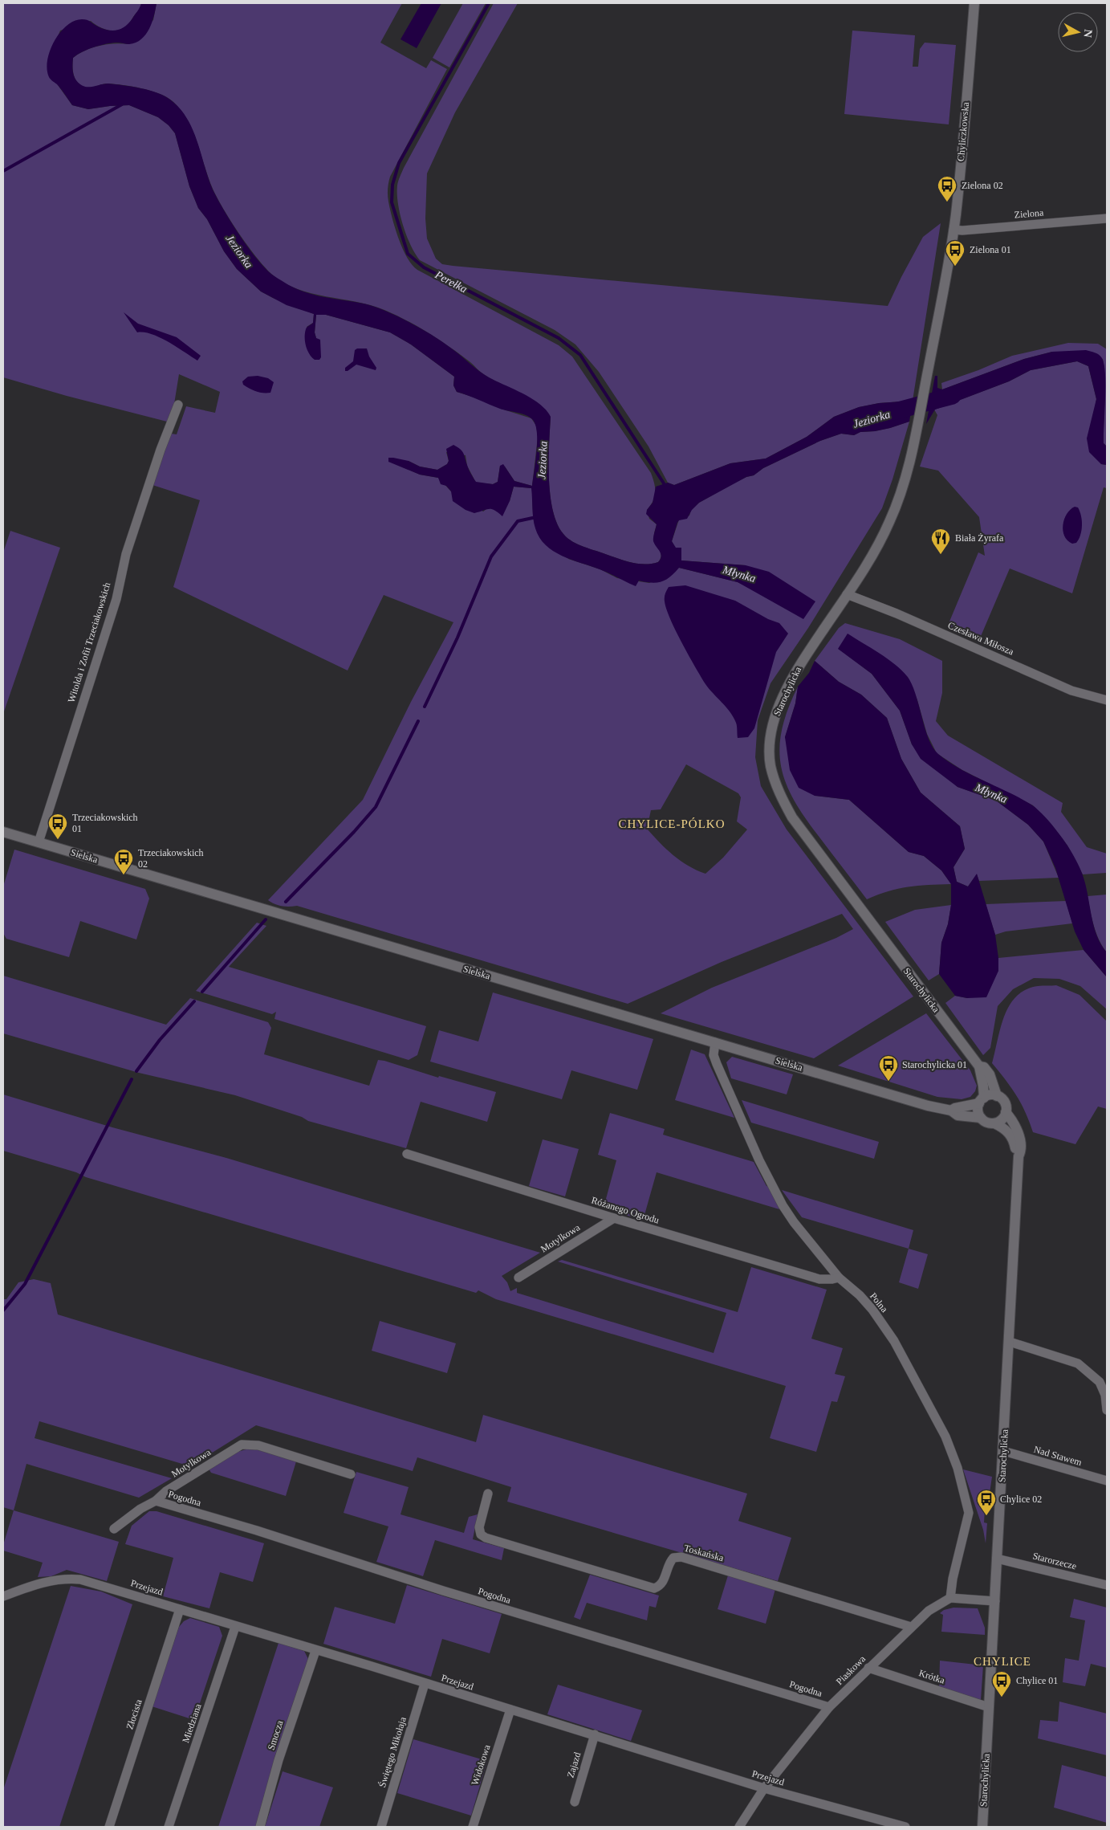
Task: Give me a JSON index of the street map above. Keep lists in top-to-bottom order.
{
  "streets": {
    "street": [
      "Chyliczkowska",
      "Zielona",
      "Czesława Miłosza",
      "Witolda i Zofii Trzeciakowskich",
      "Starochylicka",
      "Sielska",
      "Różanego Ogrodu",
      "Motylkowa",
      "Polna",
      "Nad Stawem",
      "Pogodna",
      "Toskańska",
      "Starorzecze",
      "Przejazd",
      "Piaskowa",
      "Krótka",
      "Złocista",
      "Miedziana",
      "Smocza",
      "Świętego Mikołaja",
      "Widokowa",
      "Zajazd"
    ]
  },
  "crossings": [
    ["Chyliczkowska", "Zielona"],
    ["Chyliczkowska", "Starochylicka"],
    ["Czesława Miłosza", "Starochylicka"],
    ["Witolda i Zofii Trzeciakowskich", "Sielska"],
    ["Starochylicka", "Sielska"],
    ["Starochylicka", "Nad Stawem"],
    ["Starochylicka", "Starorzecze"],
    ["Starochylicka", "Krótka"],
    ["Sielska", "Polna"],
    ["Różanego Ogrodu", "Motylkowa"],
    ["Różanego Ogrodu", "Polna"],
    ["Motylkowa", "Pogodna"],
    ["Polna", "Piaskowa"],
    ["Pogodna", "Piaskowa"],
    ["Toskańska", "Piaskowa"],
    ["Przejazd", "Piaskowa"],
    ["Przejazd", "Złocista"],
    ["Przejazd", "Miedziana"],
    ["Przejazd", "Smocza"],
    ["Przejazd", "Świętego Mikołaja"],
    ["Przejazd", "Widokowa"],
    ["Przejazd", "Zajazd"],
    ["Piaskowa", "Krótka"]
  ],
  "districts": ["CHYLICE-PÓLKO", "CHYLICE"],
  "water": ["Jeziorka", "Perełka", "Młynka"],
  "places": {
    "bus stop": [
      "Zielona 02",
      "Zielona 01",
      "Trzeciakowskich 01",
      "Trzeciakowskich 02",
      "Starochylicka 01",
      "Chylice 02",
      "Chylice 01"
    ],
    "restaurant": ["Biała Żyrafa"]
  },
  "north": "right"
}
